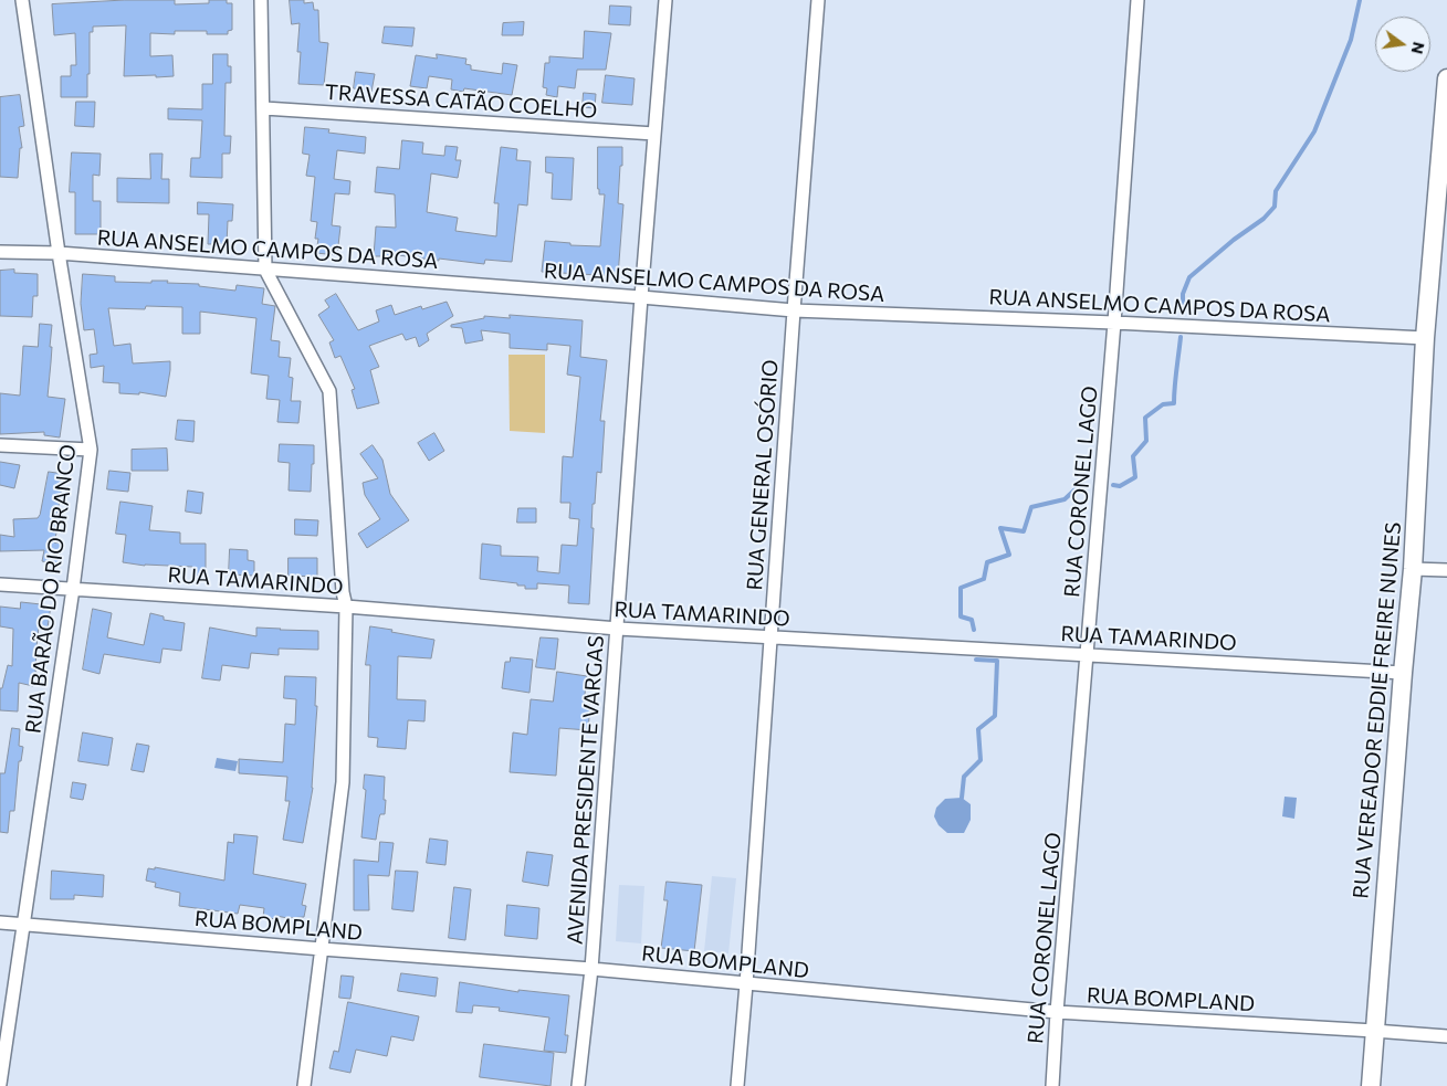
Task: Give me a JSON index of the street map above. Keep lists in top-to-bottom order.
{
  "streets": {
    "street": [
      "TRAVESSA CATÃO COELHO",
      "RUA ANSELMO CAMPOS DA ROSA",
      "RUA GENERAL OSÓRIO",
      "RUA CORONEL LAGO",
      "RUA TAMARINDO",
      "RUA BARÃO DO RIO BRANCO",
      "RUA VEREADOR EDDIE FREIRE NUNES",
      "AVENIDA PRESIDENTE VARGAS",
      "RUA BOMPLAND"
    ]
  },
  "crossings": [
    ["TRAVESSA CATÃO COELHO", "AVENIDA PRESIDENTE VARGAS"],
    ["RUA ANSELMO CAMPOS DA ROSA", "RUA GENERAL OSÓRIO"],
    ["RUA ANSELMO CAMPOS DA ROSA", "RUA CORONEL LAGO"],
    ["RUA ANSELMO CAMPOS DA ROSA", "RUA BARÃO DO RIO BRANCO"],
    ["RUA ANSELMO CAMPOS DA ROSA", "RUA VEREADOR EDDIE FREIRE NUNES"],
    ["RUA ANSELMO CAMPOS DA ROSA", "AVENIDA PRESIDENTE VARGAS"],
    ["RUA GENERAL OSÓRIO", "RUA TAMARINDO"],
    ["RUA GENERAL OSÓRIO", "RUA BOMPLAND"],
    ["RUA CORONEL LAGO", "RUA TAMARINDO"],
    ["RUA CORONEL LAGO", "RUA BOMPLAND"],
    ["RUA TAMARINDO", "RUA BARÃO DO RIO BRANCO"],
    ["RUA TAMARINDO", "RUA VEREADOR EDDIE FREIRE NUNES"],
    ["RUA TAMARINDO", "AVENIDA PRESIDENTE VARGAS"],
    ["RUA BARÃO DO RIO BRANCO", "RUA BOMPLAND"],
    ["RUA VEREADOR EDDIE FREIRE NUNES", "RUA BOMPLAND"],
    ["AVENIDA PRESIDENTE VARGAS", "RUA BOMPLAND"]
  ],
  "north": "right"
}
